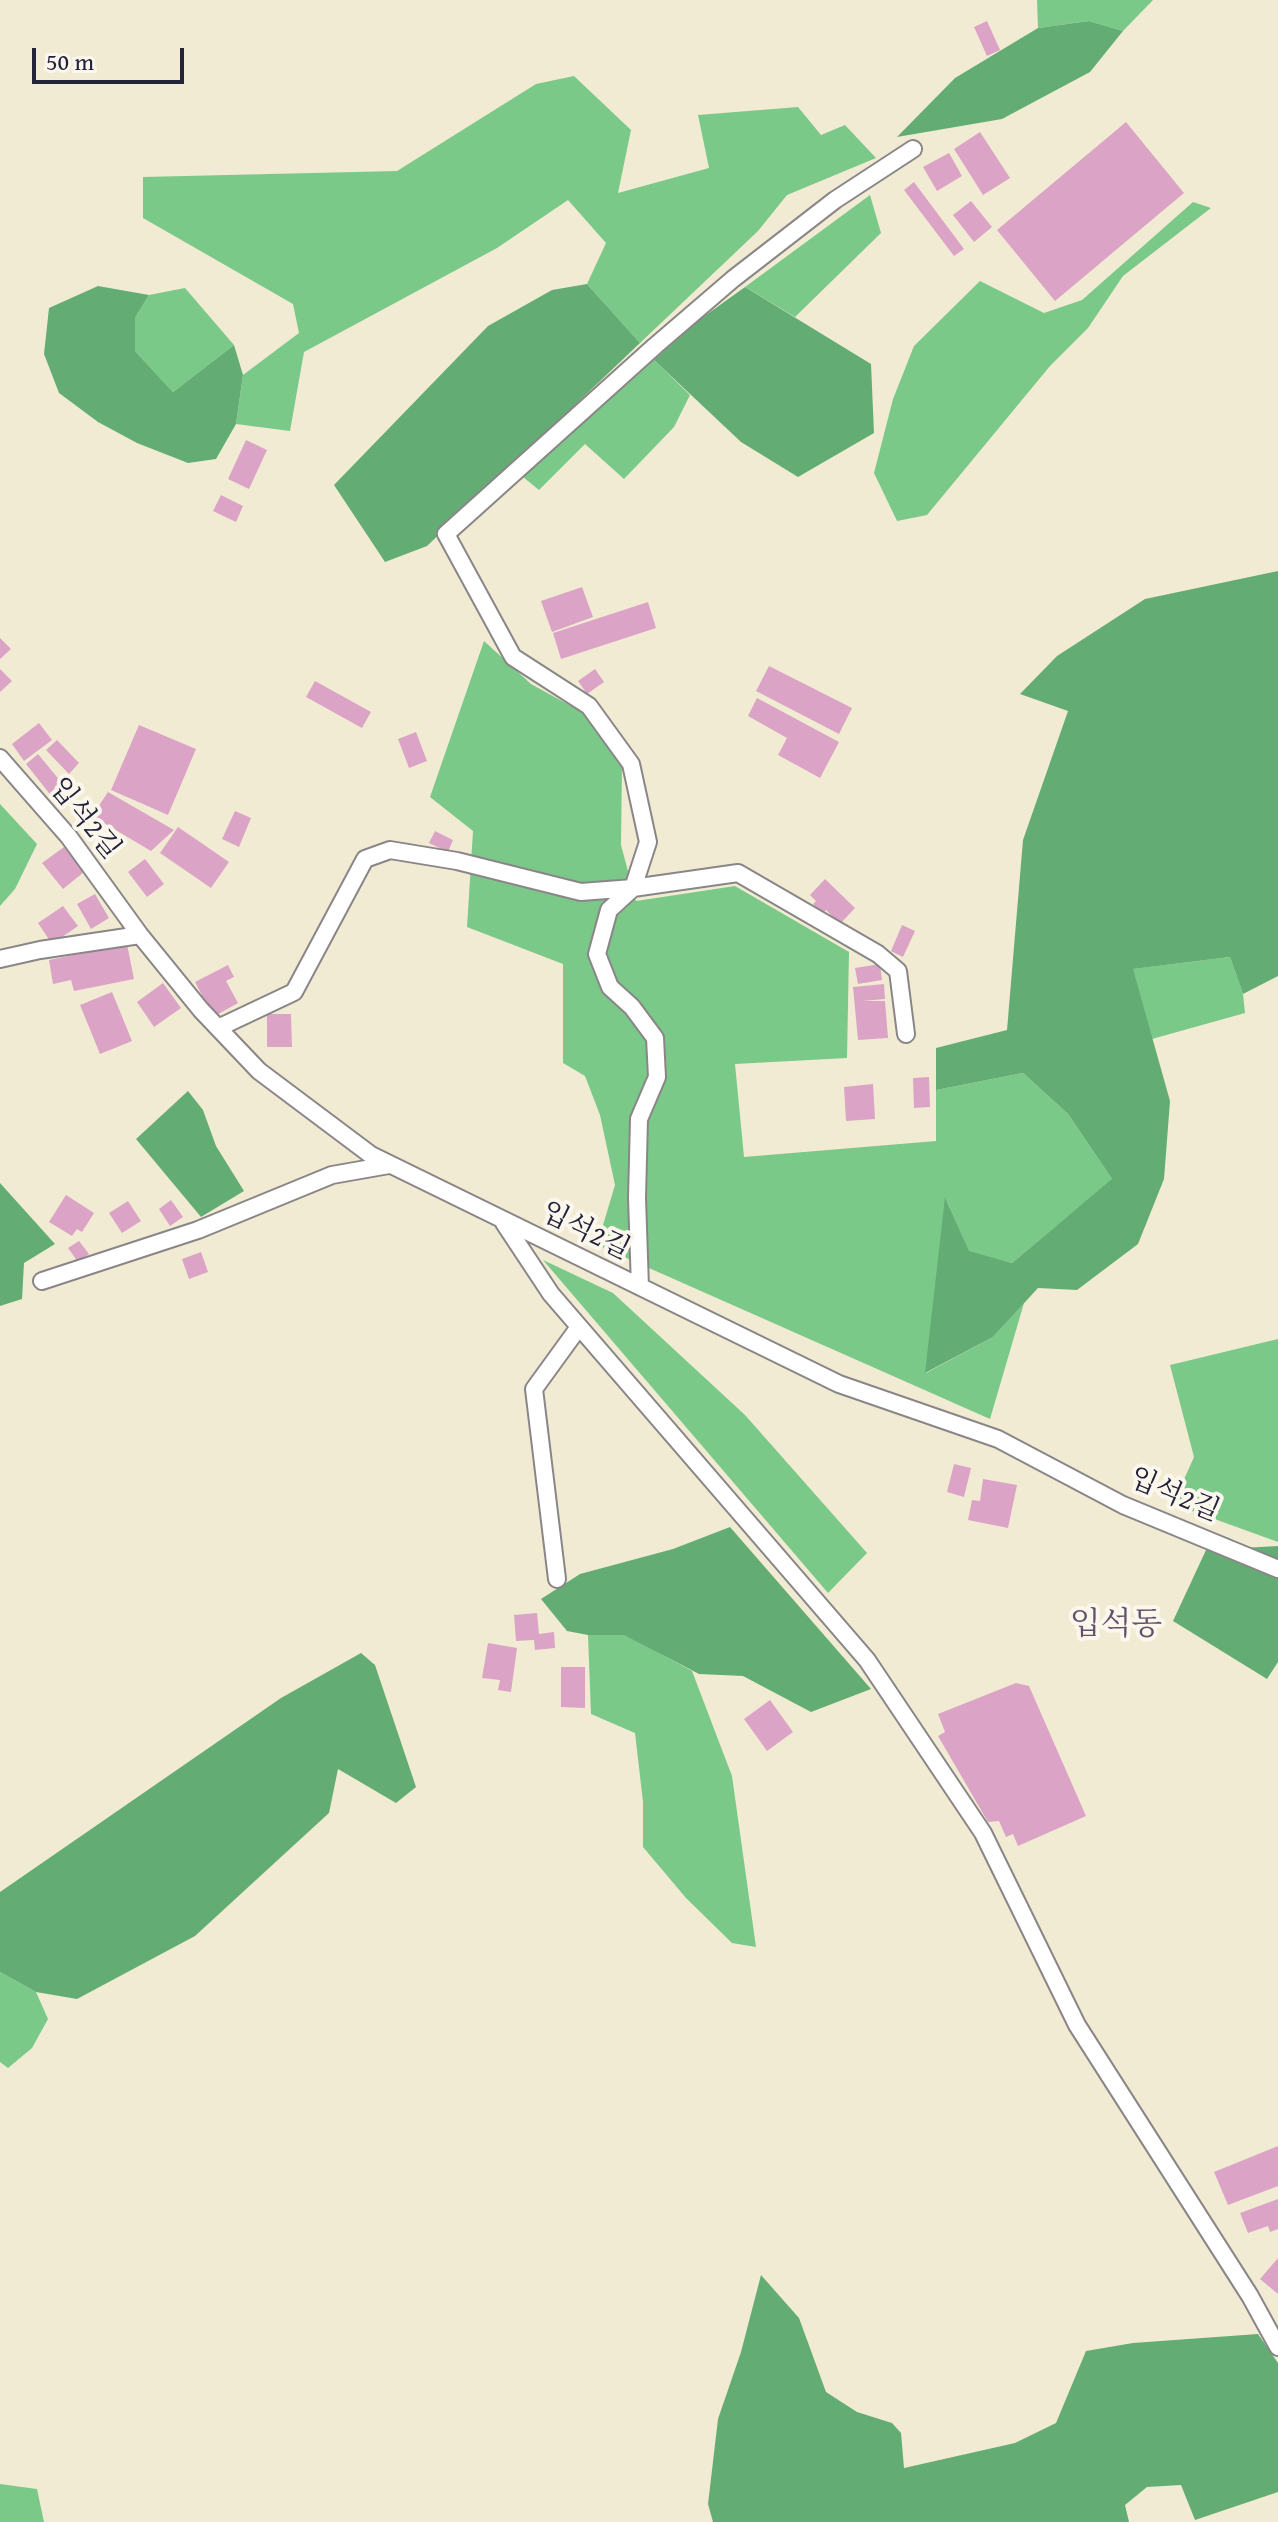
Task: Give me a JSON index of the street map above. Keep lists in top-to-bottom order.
{
  "streets": {
    "street": ["입석2길"]
  },
  "districts": ["입석동"],
  "scale_bar": "50 m"
}
